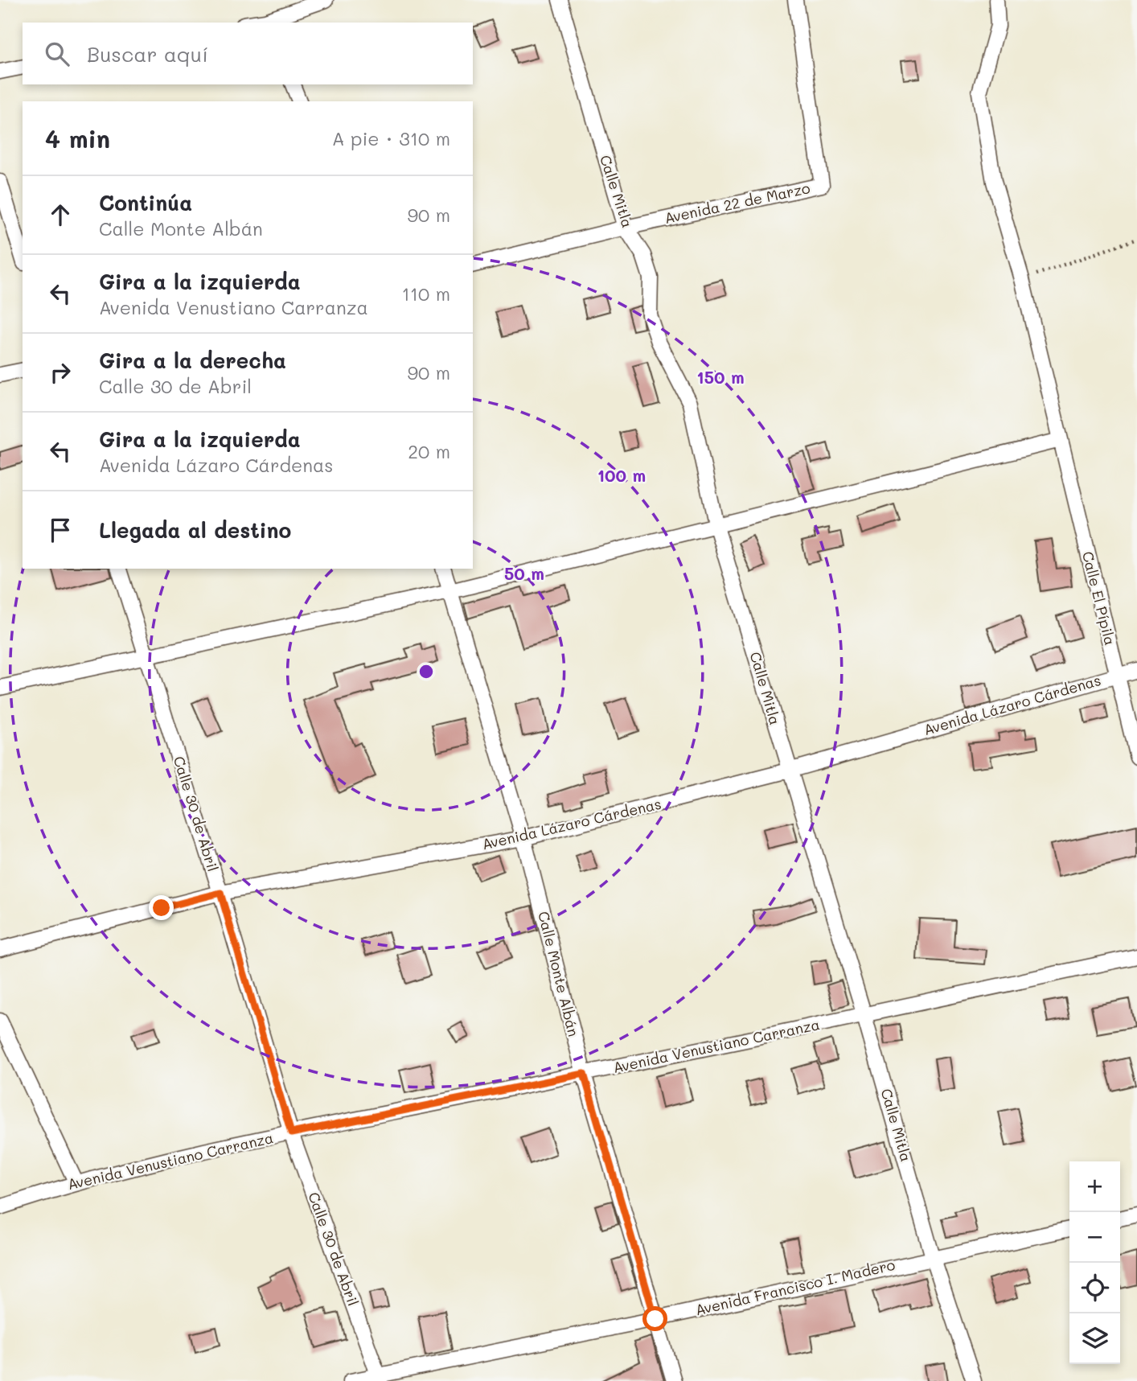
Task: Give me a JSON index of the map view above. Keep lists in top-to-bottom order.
{
  "streets": {
    "street": [
      "Calle Mitla",
      "Avenida 22 de Marzo",
      "Calle El Pípila",
      "Avenida Lázaro Cárdenas",
      "Calle 30 de Abril",
      "Calle Monte Albán",
      "Avenida Venustiano Carranza",
      "Avenida Francisco I. Madero"
    ]
  },
  "crossings": [
    ["Calle Mitla", "Avenida 22 de Marzo"],
    ["Calle Mitla", "Avenida Lázaro Cárdenas"],
    ["Calle Mitla", "Avenida Venustiano Carranza"],
    ["Calle Mitla", "Avenida Francisco I. Madero"],
    ["Calle El Pípila", "Avenida Lázaro Cárdenas"],
    ["Avenida Lázaro Cárdenas", "Calle 30 de Abril"],
    ["Avenida Lázaro Cárdenas", "Calle Monte Albán"],
    ["Calle 30 de Abril", "Avenida Venustiano Carranza"],
    ["Calle 30 de Abril", "Avenida Francisco I. Madero"],
    ["Calle Monte Albán", "Avenida Venustiano Carranza"],
    ["Calle Monte Albán", "Avenida Francisco I. Madero"]
  ],
  "page": {
    "search": "Buscar aquí",
    "heading": ["4 min", "A pie · 310 m"],
    "list": [
      ["Continúa", "Calle Monte Albán", "90 m"],
      ["Gira a la izquierda", "Avenida Venustiano Carranza", "110 m"],
      ["Gira a la derecha", "Calle 30 de Abril", "90 m"],
      ["Gira a la izquierda", "Avenida Lázaro Cárdenas", "20 m"],
      "Llegada al destino"
    ],
    "map_buttons": ["+", "−"]
  },
  "rings": ["150 m", "100 m", "50 m"]
}
